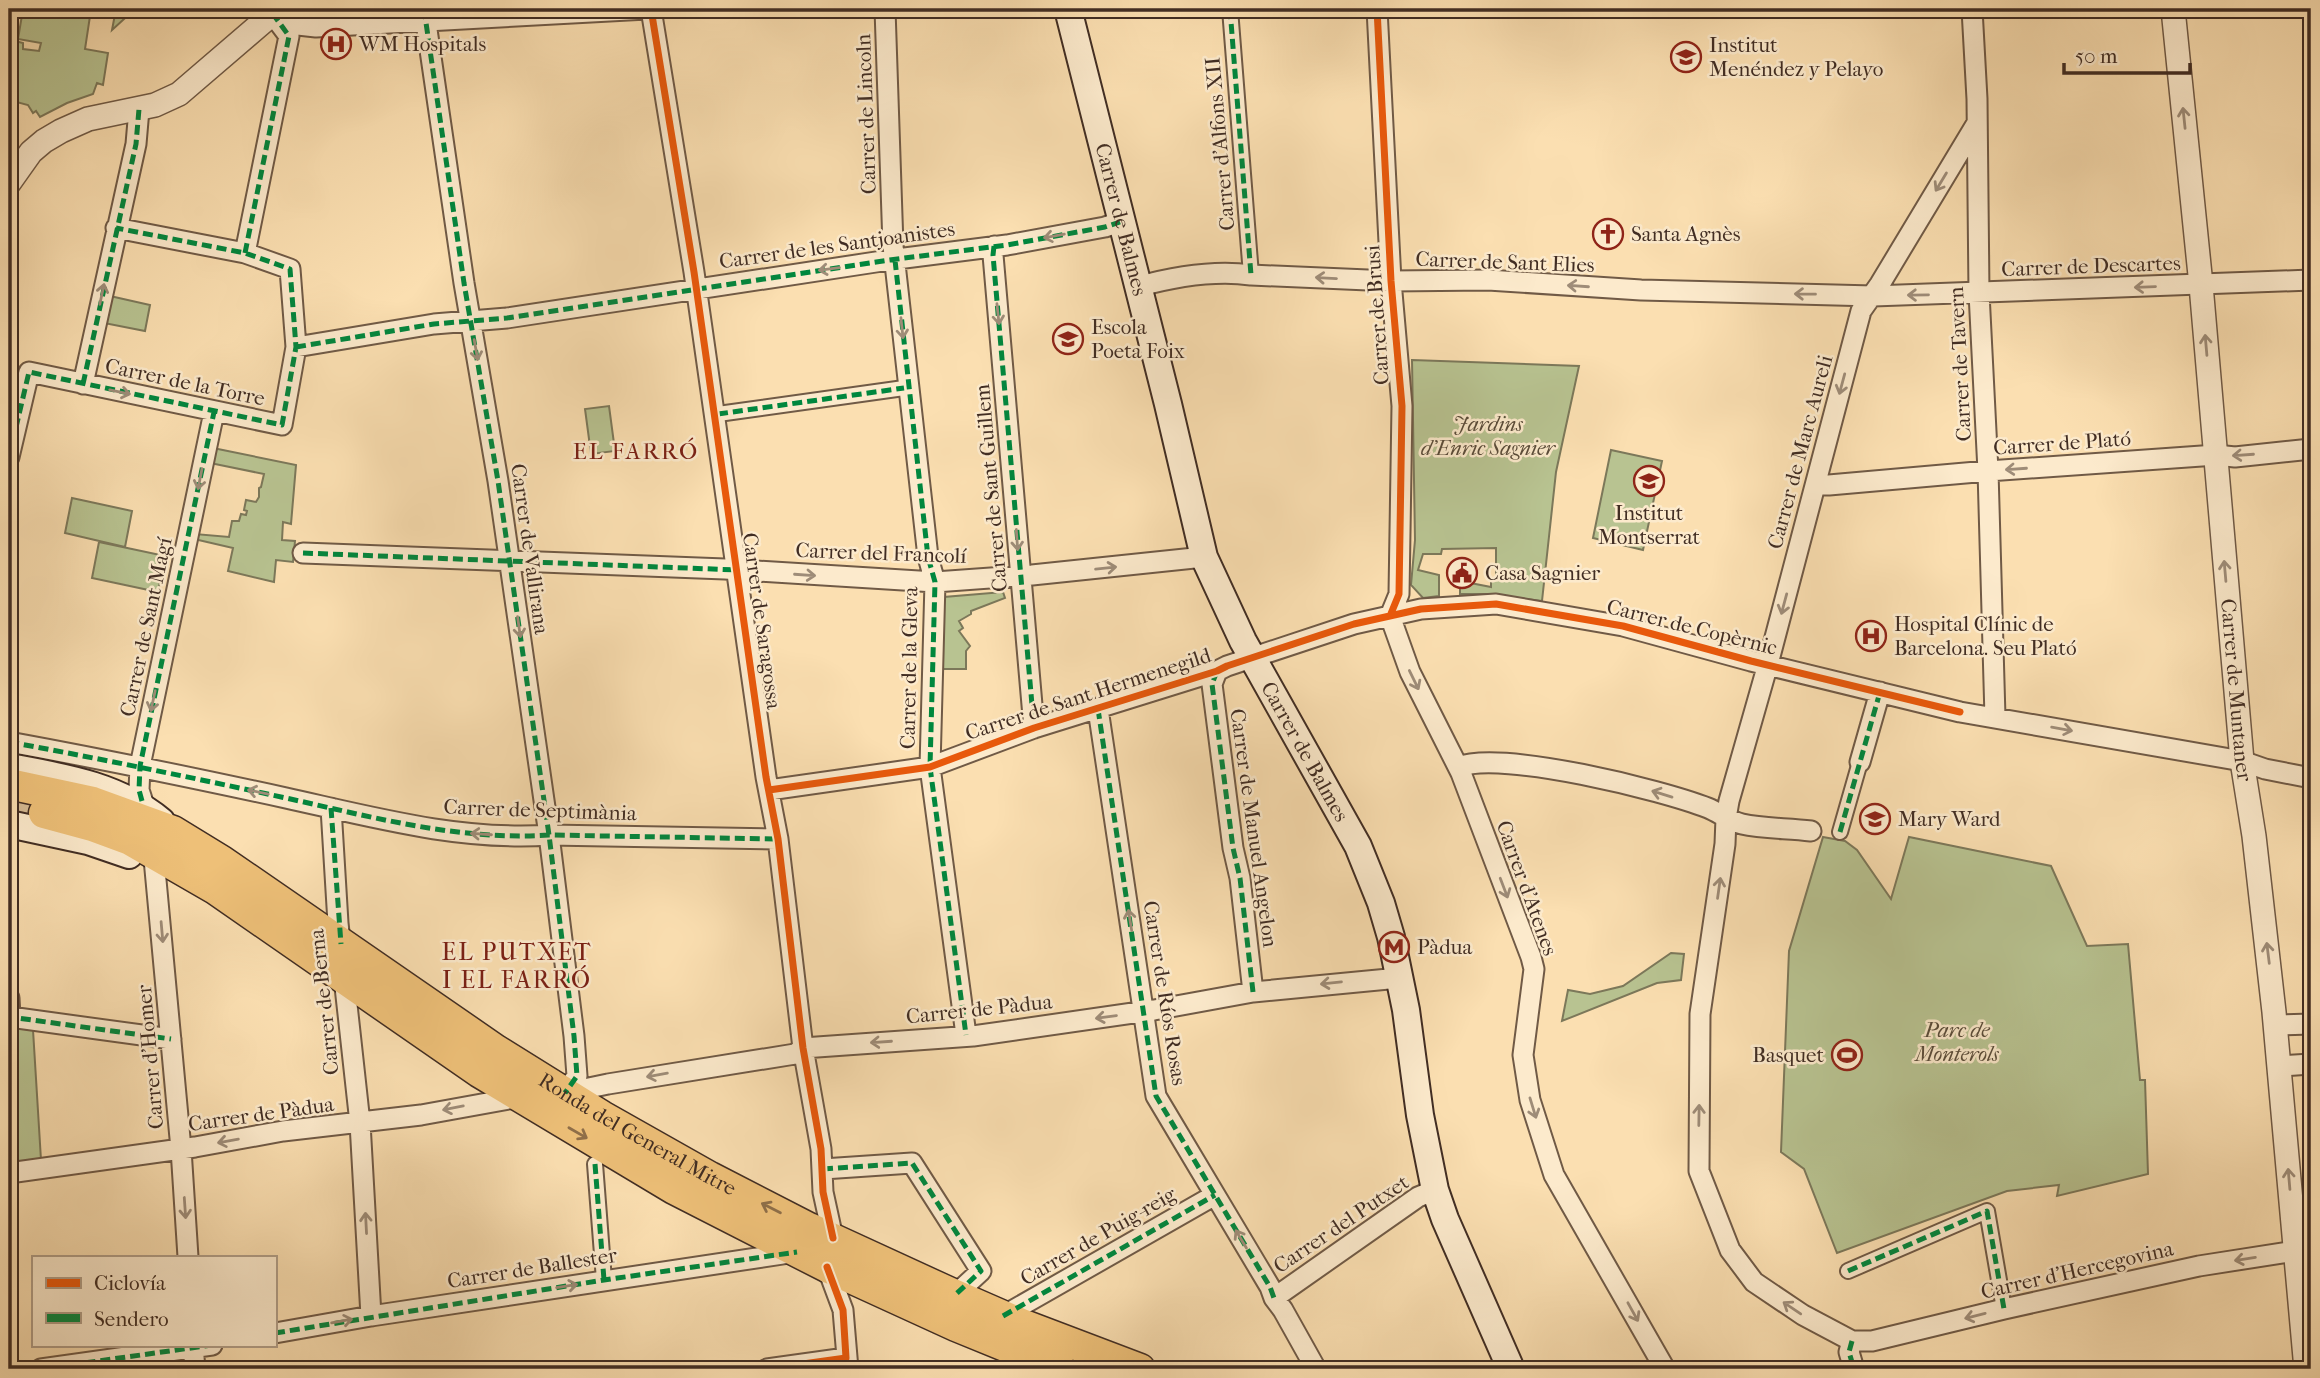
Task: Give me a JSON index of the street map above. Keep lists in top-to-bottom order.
{
  "streets": {
    "main road": ["Carrer de Balmes", "Ronda del General Mitre"],
    "street": [
      "Carrer de Lincoln",
      "Carrer d'Alfons XII",
      "Carrer de les Santjoanistes",
      "Carrer de Sant Elies",
      "Carrer de Descartes",
      "Carrer de Brusi",
      "Carrer de Tavern",
      "Carrer de la Torre",
      "Carrer de Plató",
      "Carrer de Marc Aureli",
      "Carrer de Sant Guillem",
      "Carrer de Vallirana",
      "Carrer del Francolí",
      "Carrer de Saragossa",
      "Carrer de Sant Magí",
      "Carrer de Copèrnic",
      "Carrer de la Gleva",
      "Carrer de Muntaner",
      "Carrer de Sant Hermenegild",
      "Carrer de Septimània",
      "Carrer de Manuel Angelon",
      "Carrer d'Atenes",
      "Carrer de Ríos Rosas",
      "Carrer de Berna",
      "Carrer de Pàdua",
      "Carrer d'Homer",
      "Carrer del Putxet",
      "Carrer de Puig-reig",
      "Carrer de Ballester",
      "Carrer d'Hercegovina"
    ]
  },
  "crossings": [
    ["Carrer de Lincoln", "Carrer de les Santjoanistes"],
    ["Carrer de Lincoln", "Carrer de la Gleva"],
    ["Carrer d'Alfons XII", "Carrer de Sant Elies"],
    ["Carrer de Balmes", "Carrer de les Santjoanistes"],
    ["Carrer de Balmes", "Carrer de Sant Elies"],
    ["Carrer de Balmes", "Carrer del Francolí"],
    ["Carrer de Balmes", "Carrer de Copèrnic"],
    ["Carrer de Balmes", "Carrer de Sant Hermenegild"],
    ["Carrer de Balmes", "Carrer de Pàdua"],
    ["Carrer de Balmes", "Carrer del Putxet"],
    ["Carrer de les Santjoanistes", "Carrer de la Torre"],
    ["Carrer de les Santjoanistes", "Carrer de Sant Guillem"],
    ["Carrer de les Santjoanistes", "Carrer de Vallirana"],
    ["Carrer de les Santjoanistes", "Carrer de Saragossa"],
    ["Carrer de les Santjoanistes", "Carrer de la Gleva"],
    ["Carrer de Sant Elies", "Carrer de Descartes"],
    ["Carrer de Sant Elies", "Carrer de Brusi"],
    ["Carrer de Sant Elies", "Carrer de Marc Aureli"],
    ["Carrer de Descartes", "Carrer de Tavern"],
    ["Carrer de Descartes", "Carrer de Marc Aureli"],
    ["Carrer de Descartes", "Carrer de Muntaner"],
    ["Carrer de Brusi", "Carrer de Copèrnic"],
    ["Carrer de Brusi", "Carrer d'Atenes"],
    ["Carrer de Tavern", "Carrer de Plató"],
    ["Carrer de Tavern", "Carrer de Marc Aureli"],
    ["Carrer de Tavern", "Carrer de Copèrnic"],
    ["Carrer de la Torre", "Carrer de Sant Magí"],
    ["Carrer de Plató", "Carrer de Marc Aureli"],
    ["Carrer de Plató", "Carrer de Muntaner"],
    ["Carrer de Marc Aureli", "Carrer de Copèrnic"],
    ["Carrer de Marc Aureli", "Carrer d'Hercegovina"],
    ["Carrer de Sant Guillem", "Carrer del Francolí"],
    ["Carrer de Sant Guillem", "Carrer de Sant Hermenegild"],
    ["Carrer de Vallirana", "Carrer del Francolí"],
    ["Carrer de Vallirana", "Carrer de Septimània"],
    ["Carrer de Vallirana", "Carrer de Pàdua"],
    ["Carrer de Vallirana", "Ronda del General Mitre"],
    ["Carrer del Francolí", "Carrer de Saragossa"],
    ["Carrer del Francolí", "Carrer de la Gleva"],
    ["Carrer de Saragossa", "Carrer de Sant Hermenegild"],
    ["Carrer de Saragossa", "Carrer de Septimània"],
    ["Carrer de Saragossa", "Carrer de Pàdua"],
    ["Carrer de Saragossa", "Ronda del General Mitre"],
    ["Carrer de Sant Magí", "Carrer de Septimània"],
    ["Carrer de Sant Magí", "Carrer d'Homer"],
    ["Carrer de Sant Magí", "Ronda del General Mitre"],
    ["Carrer de Copèrnic", "Carrer de Muntaner"],
    ["Carrer de Copèrnic", "Carrer de Sant Hermenegild"],
    ["Carrer de Copèrnic", "Carrer d'Atenes"],
    ["Carrer de la Gleva", "Carrer de Sant Hermenegild"],
    ["Carrer de la Gleva", "Carrer de Pàdua"],
    ["Carrer de Muntaner", "Carrer d'Hercegovina"],
    ["Carrer de Sant Hermenegild", "Carrer de Manuel Angelon"],
    ["Carrer de Sant Hermenegild", "Carrer de Ríos Rosas"],
    ["Carrer de Septimània", "Carrer de Berna"],
    ["Carrer de Manuel Angelon", "Carrer de Pàdua"],
    ["Carrer de Ríos Rosas", "Carrer de Pàdua"],
    ["Carrer de Ríos Rosas", "Carrer del Putxet"],
    ["Carrer de Ríos Rosas", "Carrer de Puig-reig"],
    ["Carrer de Berna", "Carrer de Pàdua"],
    ["Carrer de Berna", "Ronda del General Mitre"],
    ["Carrer de Berna", "Carrer de Ballester"],
    ["Carrer de Pàdua", "Carrer d'Homer"],
    ["Carrer de Pàdua", "Ronda del General Mitre"],
    ["Carrer d'Homer", "Ronda del General Mitre"],
    ["Ronda del General Mitre", "Carrer de Puig-reig"],
    ["Ronda del General Mitre", "Carrer de Ballester"]
  ],
  "one_way": [
    "Carrer de Sant Elies",
    "Carrer de Descartes",
    "Carrer de Plató",
    "Carrer de Sant Guillem",
    "Carrer de Vallirana",
    "Carrer del Francolí",
    "Carrer de Sant Magí",
    "Carrer de la Gleva",
    "Carrer de Muntaner",
    "Carrer de Septimània",
    "Carrer d'Atenes",
    "Carrer de Ríos Rosas",
    "Carrer de Berna",
    "Carrer de Pàdua",
    "Carrer d'Homer",
    "Carrer de Ballester",
    "Carrer d'Hercegovina"
  ],
  "districts": ["EL FARRÓ", "EL PUTXET I EL FARRÓ"],
  "parks": ["Jardins d'Enric Sagnier", "Parc de Monterols"],
  "places": {
    "hospital": ["WM Hospitals", "Hospital Clínic de Barcelona. Seu Plató"],
    "school or university": [
      "Institut Menéndez y Pelayo",
      "Escola Poeta Foix",
      "Institut Montserrat",
      "Mary Ward"
    ],
    "church": ["Santa Agnès"],
    "public building": ["Casa Sagnier"],
    "metro station": ["Pàdua"],
    "sports": ["Basquet"]
  },
  "legend": ["Ciclovía", "Sendero"],
  "scale_bar": "50 m"
}
